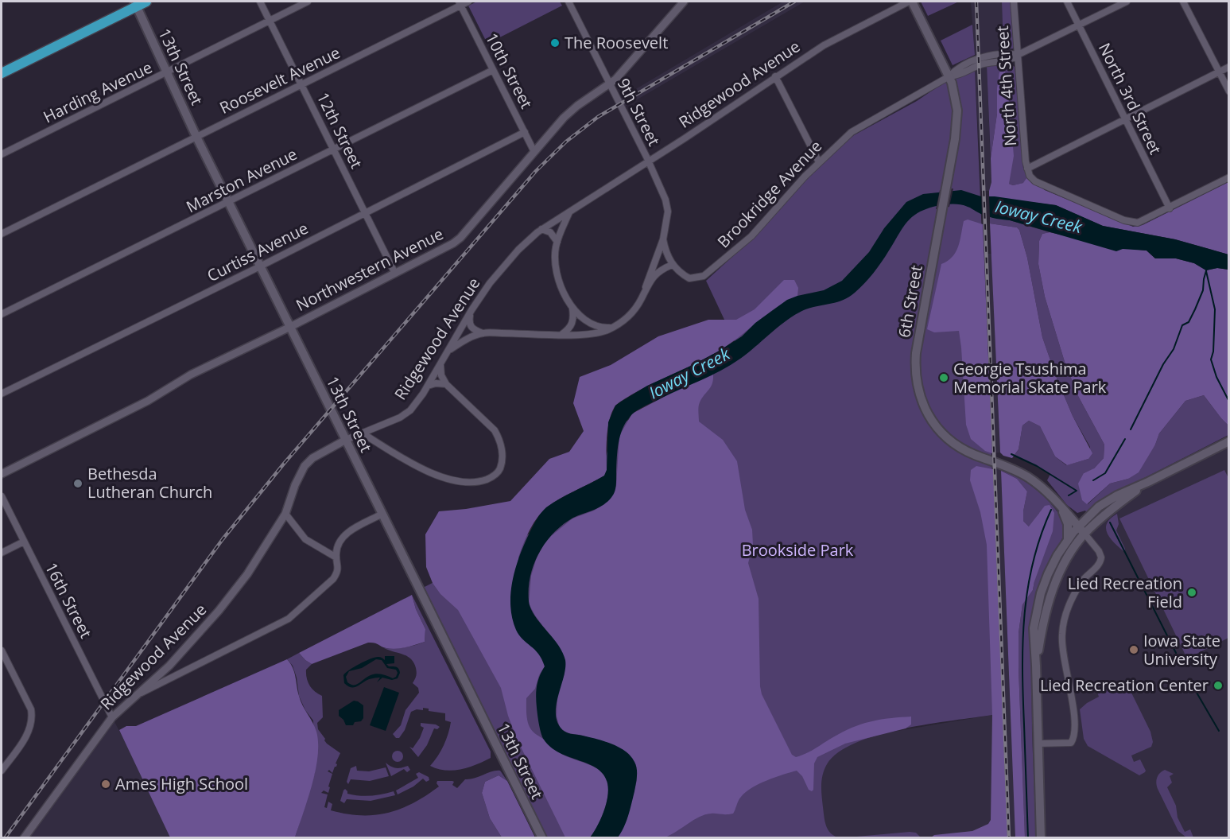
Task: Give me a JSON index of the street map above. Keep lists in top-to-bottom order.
{
  "streets": {
    "main road": ["13th Street", "6th Street"],
    "street": [
      "10th Street",
      "Roosevelt Avenue",
      "Ridgewood Avenue",
      "North 4th Street",
      "Harding Avenue",
      "North 3rd Street",
      "9th Street",
      "12th Street",
      "Marston Avenue",
      "Brookridge Avenue",
      "Curtiss Avenue",
      "Northwestern Avenue",
      "16th Street"
    ]
  },
  "crossings": [
    ["13th Street", "Roosevelt Avenue"],
    ["13th Street", "Ridgewood Avenue"],
    ["13th Street", "Harding Avenue"],
    ["13th Street", "Marston Avenue"],
    ["13th Street", "Curtiss Avenue"],
    ["13th Street", "Northwestern Avenue"],
    ["10th Street", "Roosevelt Avenue"],
    ["10th Street", "Marston Avenue"],
    ["10th Street", "Curtiss Avenue"],
    ["10th Street", "Northwestern Avenue"],
    ["Roosevelt Avenue", "12th Street"],
    ["Ridgewood Avenue", "9th Street"],
    ["Ridgewood Avenue", "6th Street"],
    ["Ridgewood Avenue", "16th Street"],
    ["North 4th Street", "Brookridge Avenue"],
    ["Harding Avenue", "12th Street"],
    ["9th Street", "Brookridge Avenue"],
    ["9th Street", "Northwestern Avenue"],
    ["12th Street", "Marston Avenue"],
    ["12th Street", "Curtiss Avenue"],
    ["12th Street", "Northwestern Avenue"],
    ["Brookridge Avenue", "6th Street"]
  ],
  "water": ["Ioway Creek"],
  "parks": ["Brookside Park"],
  "places": [
    "The Roosevelt",
    "Georgie Tsushima Memorial Skate Park",
    "Bethesda Lutheran Church",
    "Lied Recreation Field",
    "Iowa State University",
    "Lied Recreation Center",
    "Ames High School"
  ]
}
